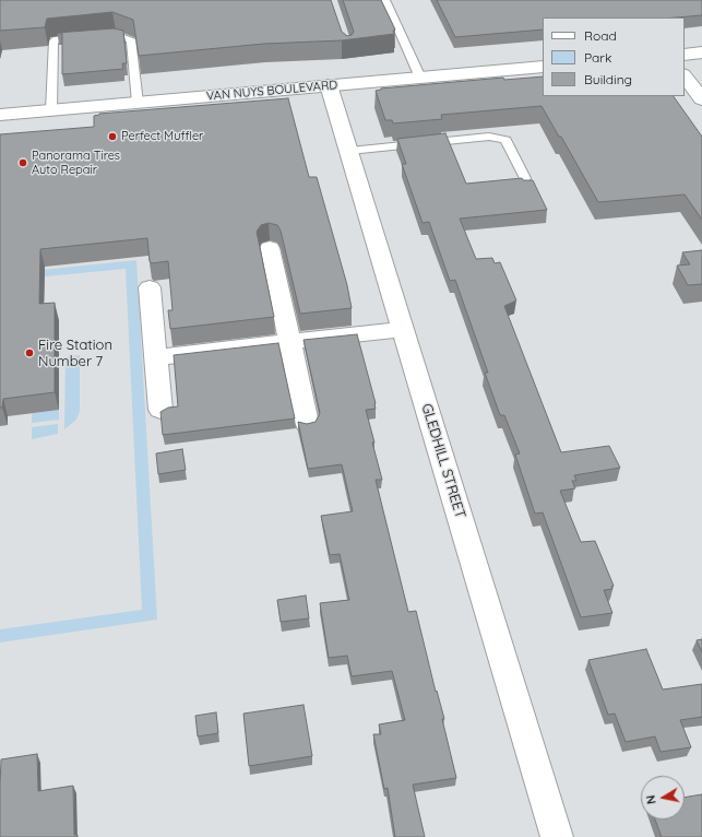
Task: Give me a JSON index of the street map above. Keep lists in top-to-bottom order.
{
  "streets": {
    "street": ["VAN NUYS BOULEVARD", "GLEDHILL STREET"]
  },
  "crossings": [
    ["VAN NUYS BOULEVARD", "GLEDHILL STREET"]
  ],
  "places": ["Perfect Muffler", "Panorama Tires Auto Repair", "Fire Station Number 7"],
  "legend": ["Road", "Park", "Building"],
  "north": "left"
}
